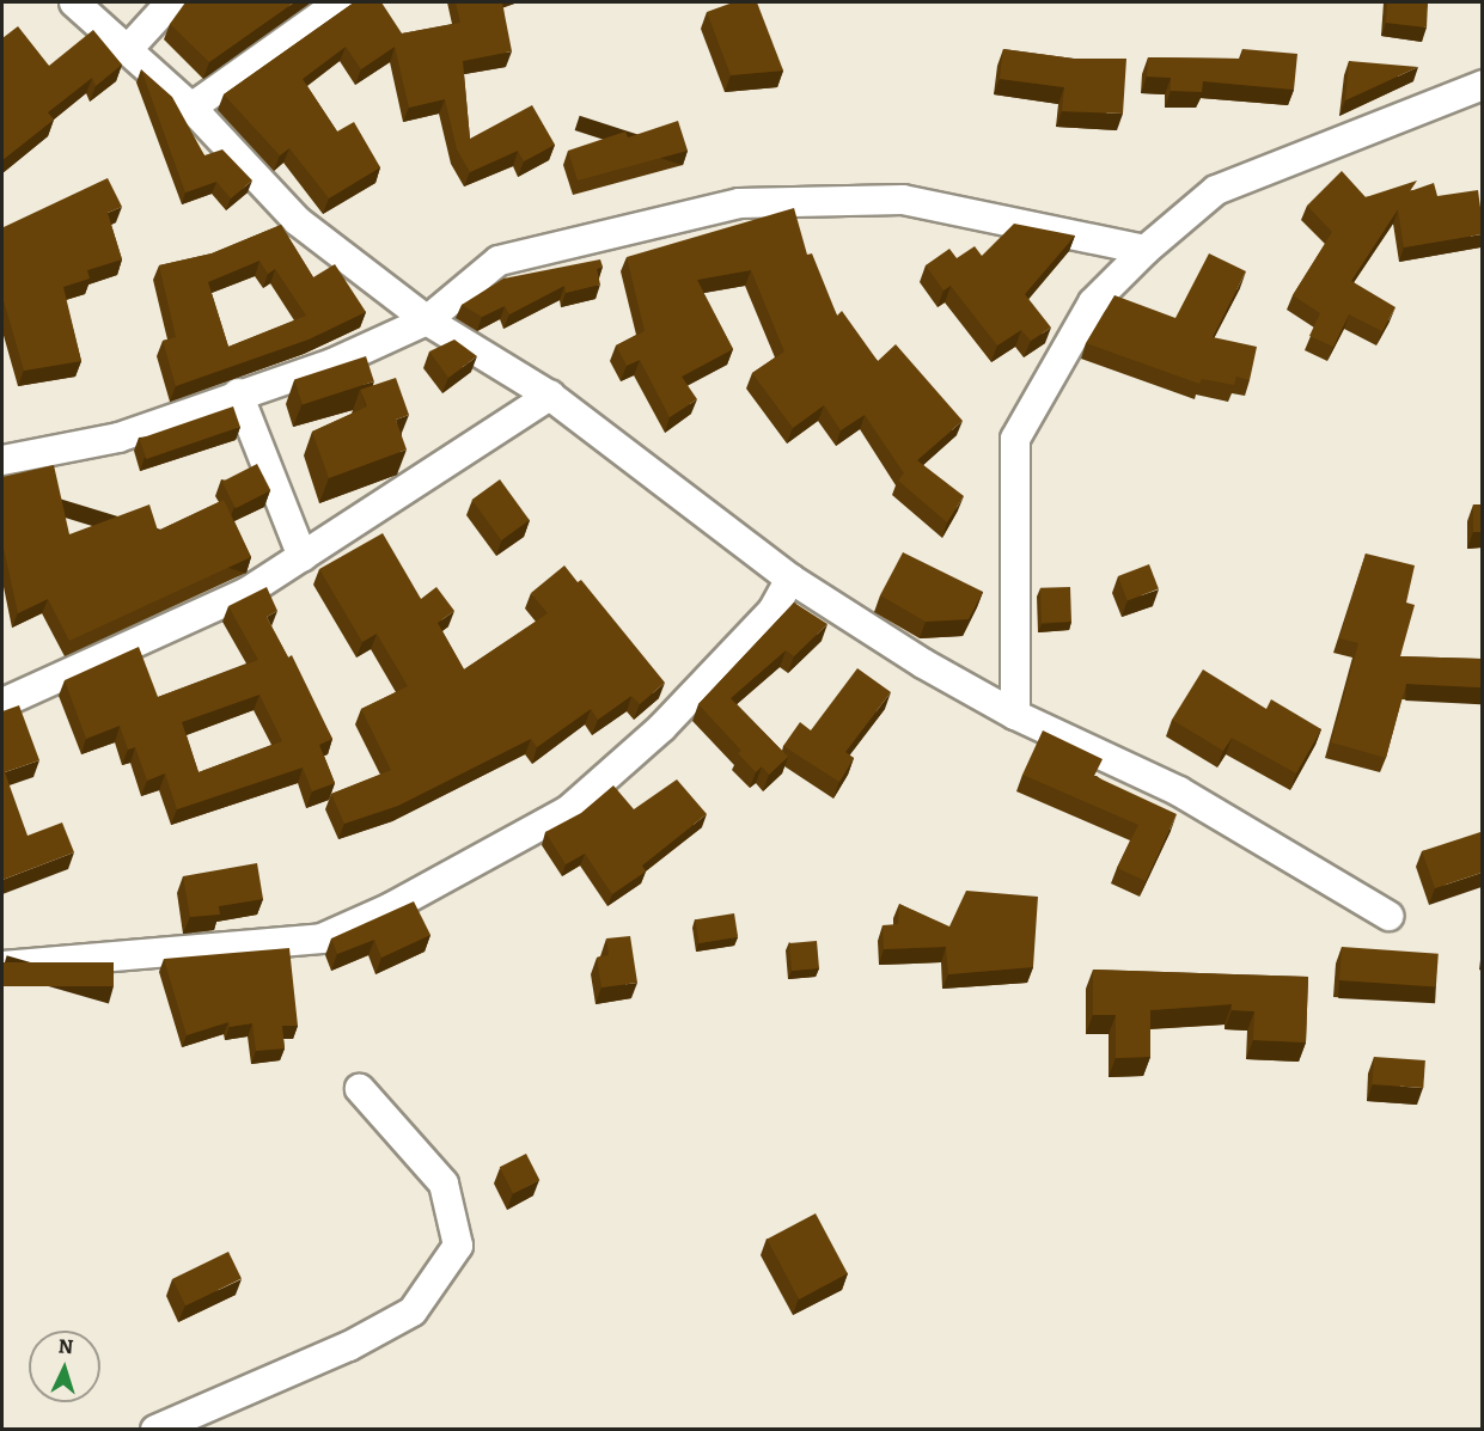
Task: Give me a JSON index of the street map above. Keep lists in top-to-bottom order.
{
  "north": "top"
}
